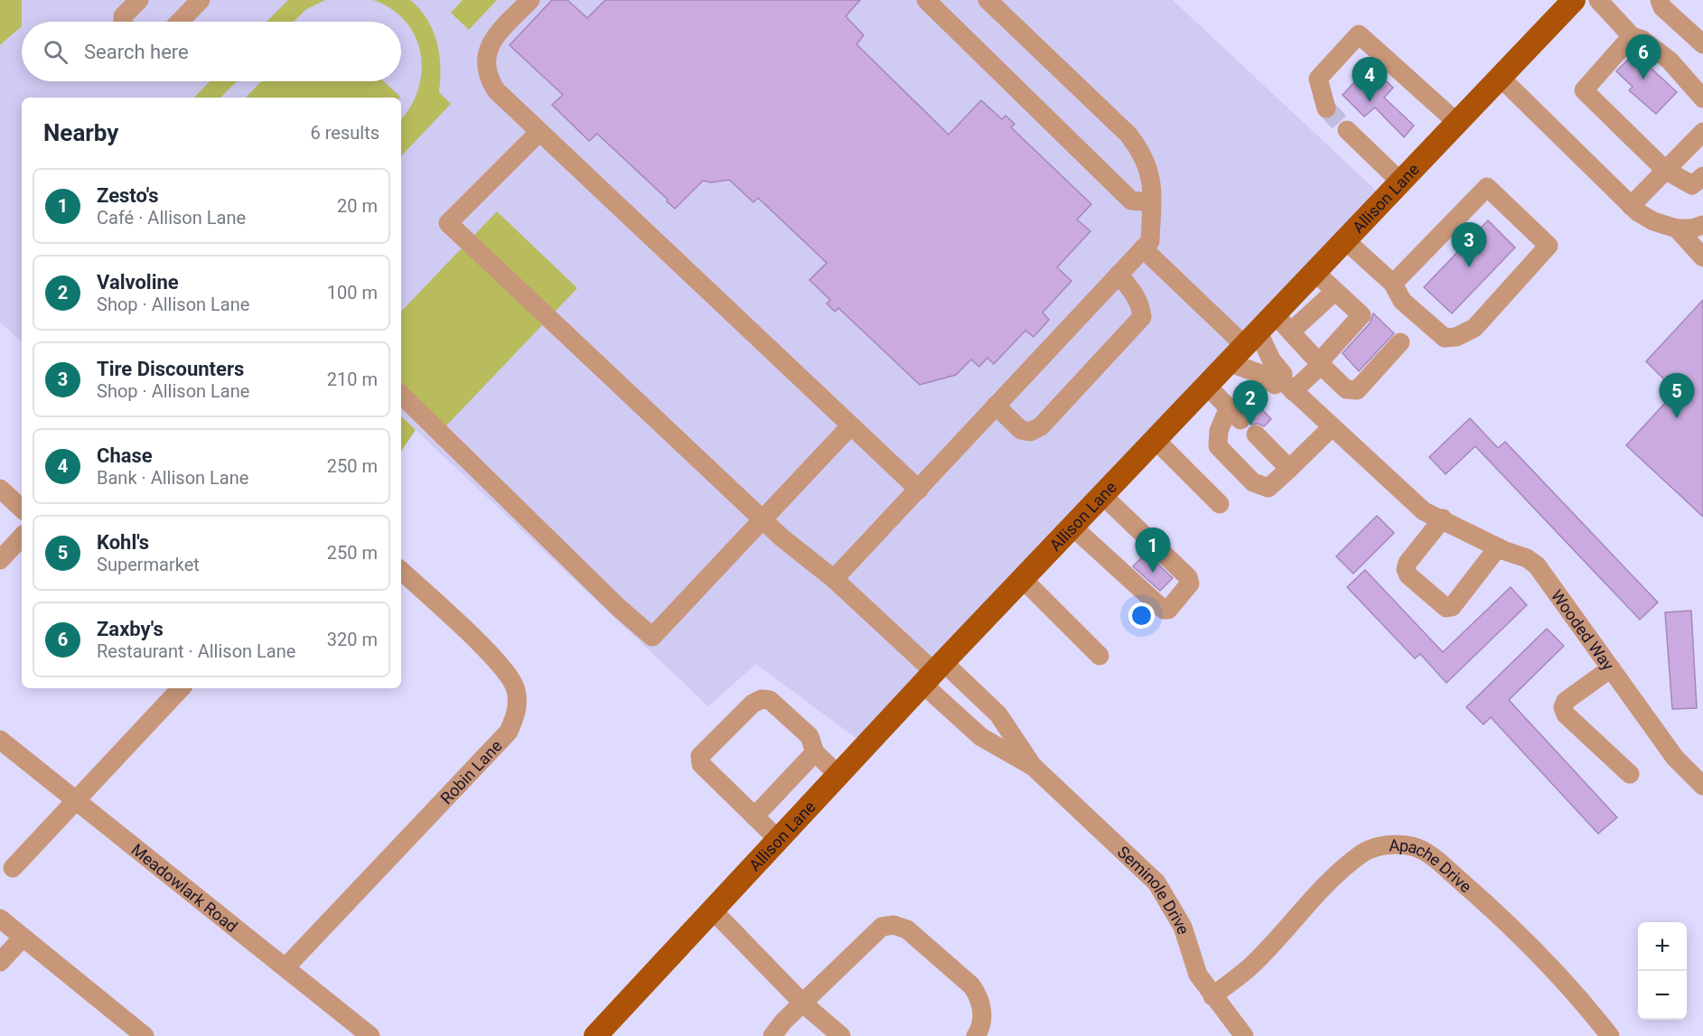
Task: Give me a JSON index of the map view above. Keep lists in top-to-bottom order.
{
  "streets": {
    "main road": ["Allison Lane"],
    "street": [
      "Wooded Way",
      "Robin Lane",
      "Apache Drive",
      "Meadowlark Road",
      "Seminole Drive"
    ]
  },
  "crossings": [
    ["Allison Lane", "Seminole Drive"],
    ["Robin Lane", "Meadowlark Road"],
    ["Apache Drive", "Seminole Drive"]
  ],
  "page": {
    "search": "Search here",
    "pins": [
      "6",
      "4",
      "3",
      "5",
      "2",
      "1"
    ],
    "heading": ["Nearby", "6 results"],
    "list": [
      {
        "mark": "1",
        "name": "Zesto's",
        "note": "Café · Allison Lane",
        "value": "20 m"
      },
      {
        "mark": "2",
        "name": "Valvoline",
        "note": "Shop · Allison Lane",
        "value": "100 m"
      },
      {
        "mark": "3",
        "name": "Tire Discounters",
        "note": "Shop · Allison Lane",
        "value": "210 m"
      },
      {
        "mark": "4",
        "name": "Chase",
        "note": "Bank · Allison Lane",
        "value": "250 m"
      },
      {
        "mark": "5",
        "name": "Kohl's",
        "note": "Supermarket",
        "value": "250 m"
      },
      {
        "mark": "6",
        "name": "Zaxby's",
        "note": "Restaurant · Allison Lane",
        "value": "320 m"
      }
    ],
    "map_buttons": ["+", "−"]
  }
}
